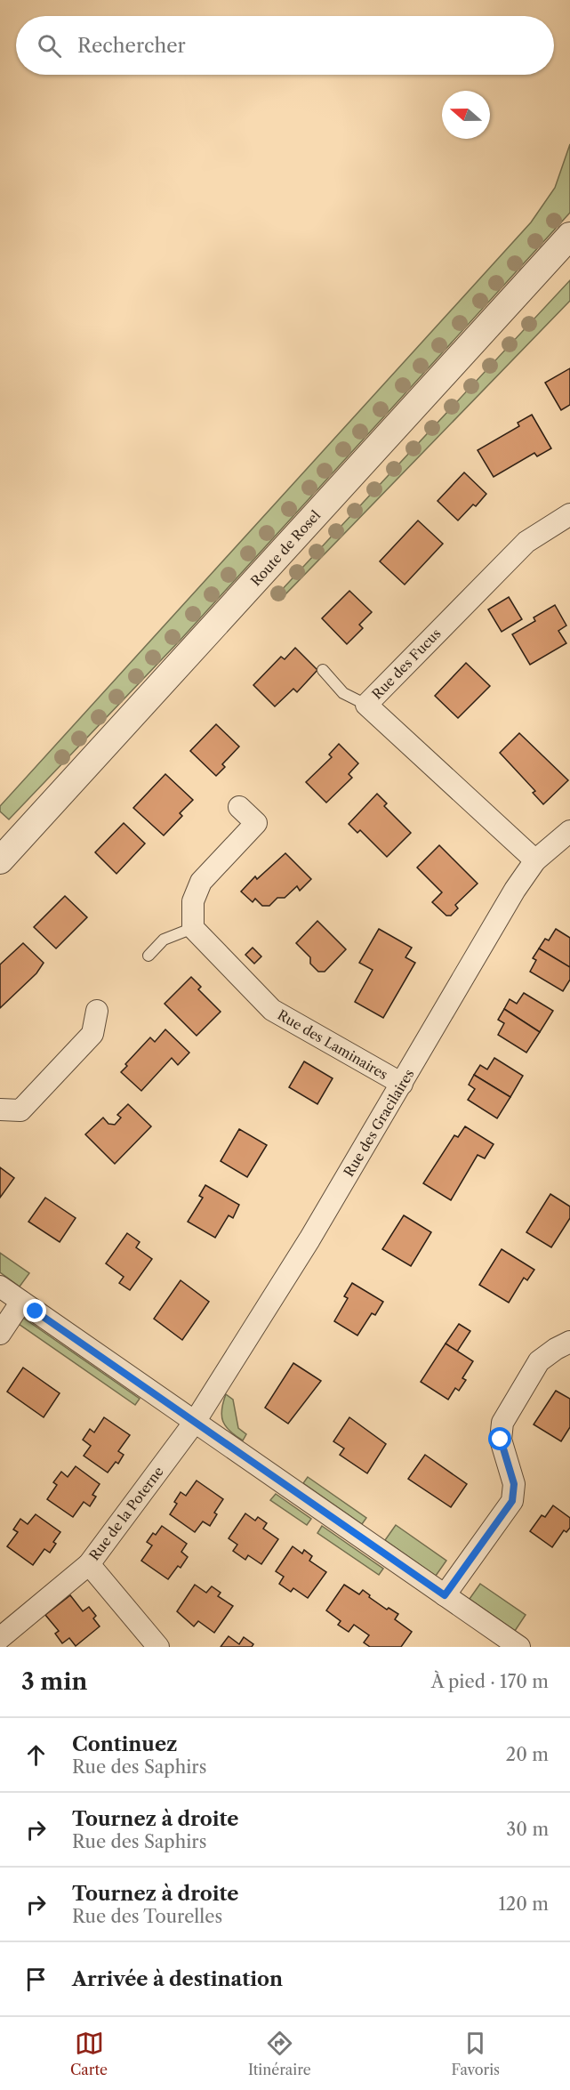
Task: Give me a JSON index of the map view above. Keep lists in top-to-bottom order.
{
  "streets": {
    "street": [
      "Route de Rosel",
      "Rue des Fucus",
      "Rue des Laminaires",
      "Rue des Gracilaires",
      "Rue de la Poterne"
    ]
  },
  "crossings": [
    ["Rue des Fucus", "Rue des Gracilaires"],
    ["Rue des Laminaires", "Rue des Gracilaires"],
    ["Rue des Gracilaires", "Rue de la Poterne"]
  ],
  "north": "left",
  "page": {
    "search": "Rechercher",
    "heading": ["3 min", "À pied · 170 m"],
    "list": [
      ["Continuez", "Rue des Saphirs", "20 m"],
      ["Tournez à droite", "Rue des Saphirs", "30 m"],
      ["Tournez à droite", "Rue des Tourelles", "120 m"],
      "Arrivée à destination"
    ],
    "nav": ["Carte", "Itinéraire", "Favoris"]
  }
}
